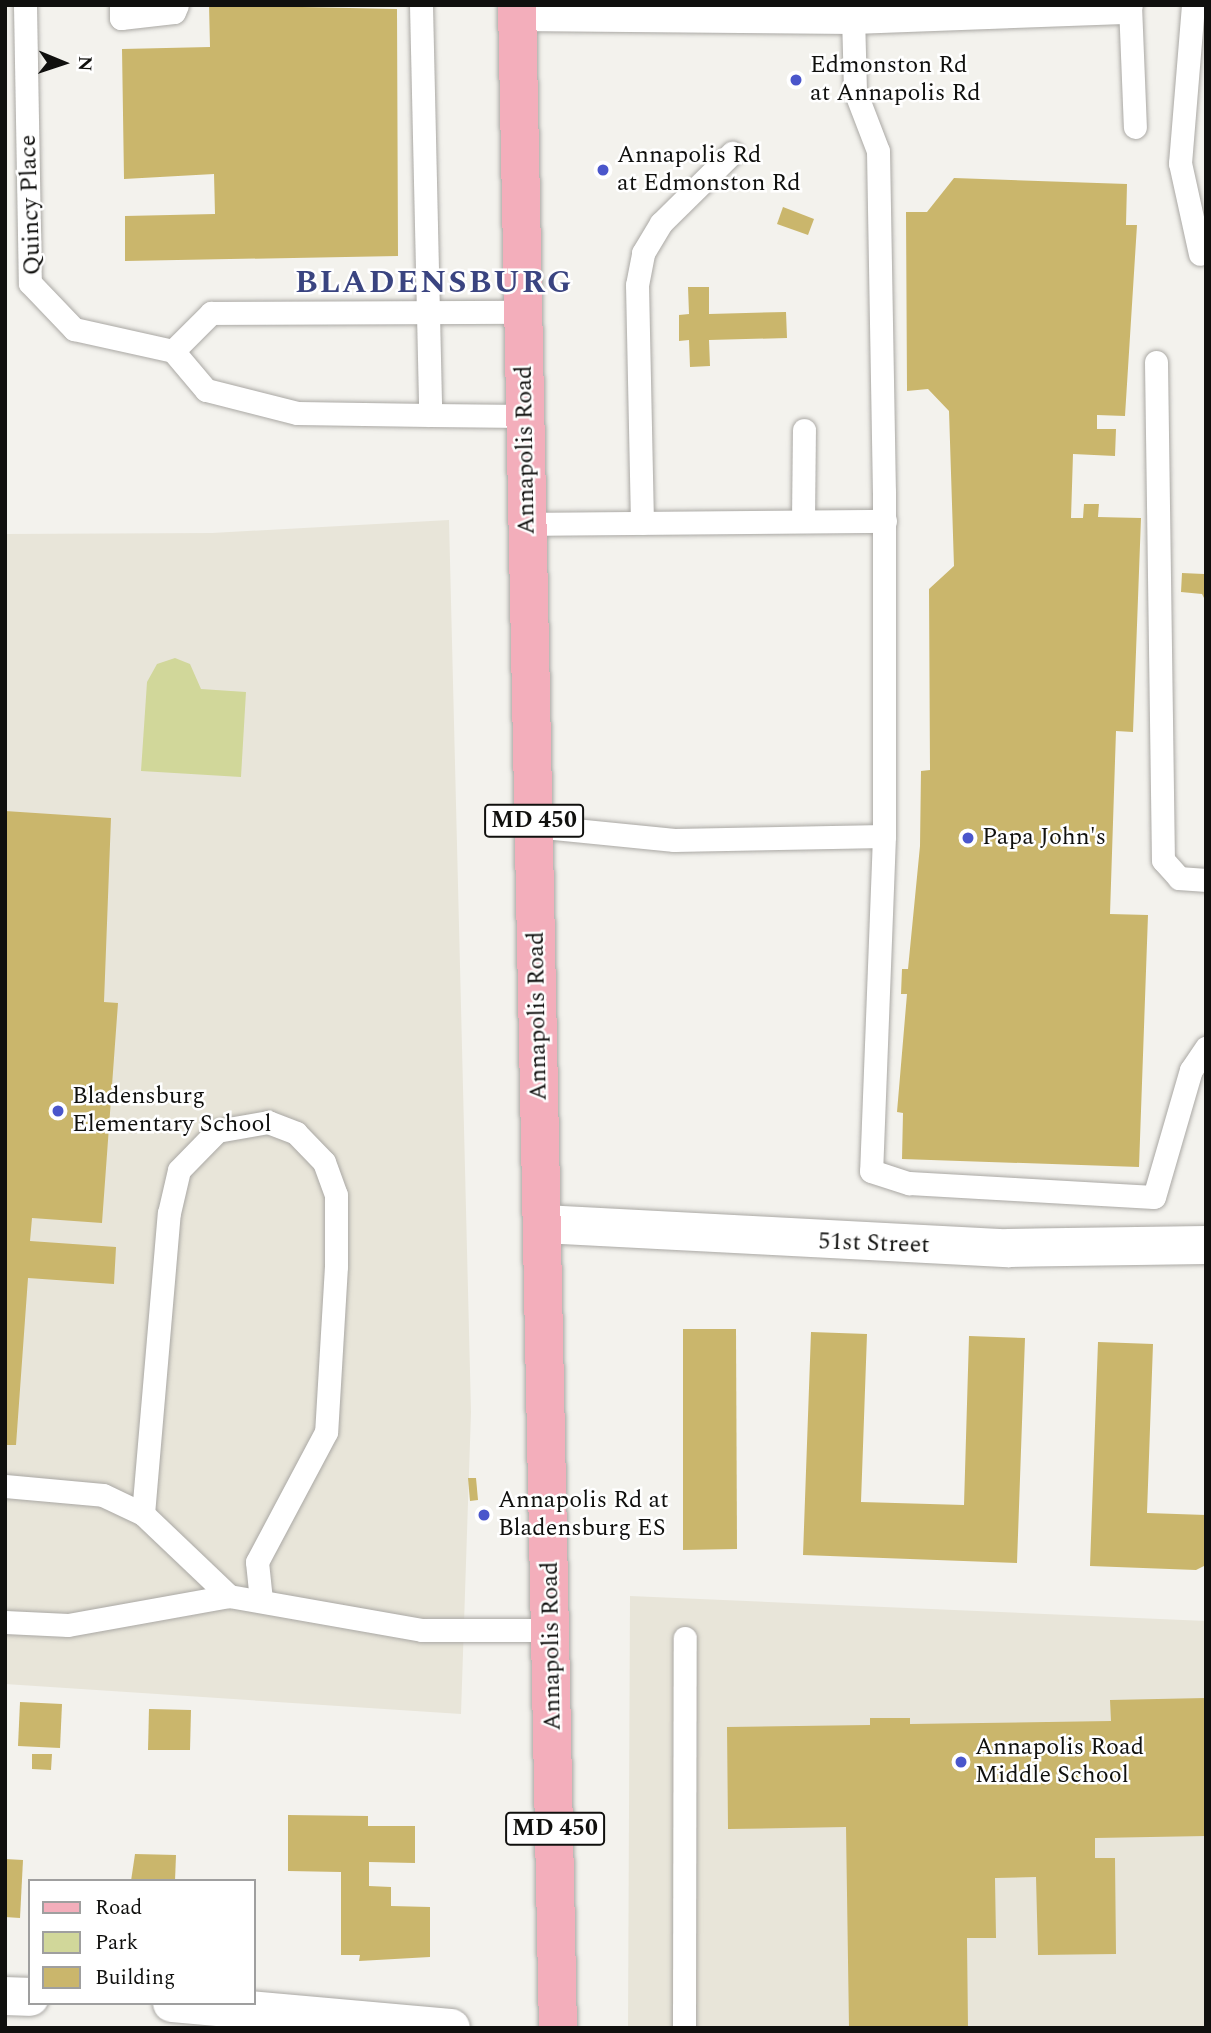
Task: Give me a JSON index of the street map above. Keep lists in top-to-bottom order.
{
  "streets": {
    "main road": ["Annapolis Road", "MD 450"],
    "street": ["51st Street"],
    "lane": ["Quincy Place"]
  },
  "crossings": [
    ["Annapolis Road", "51st Street"]
  ],
  "districts": ["BLADENSBURG"],
  "places": [
    "Edmonston Rd at Annapolis Rd",
    "Annapolis Rd at Edmonston Rd",
    "Papa John's",
    "Bladensburg Elementary School",
    "Annapolis Rd at Bladensburg ES",
    "Annapolis Road Middle School"
  ],
  "legend": ["Road", "Park", "Building"],
  "north": "right"
}
